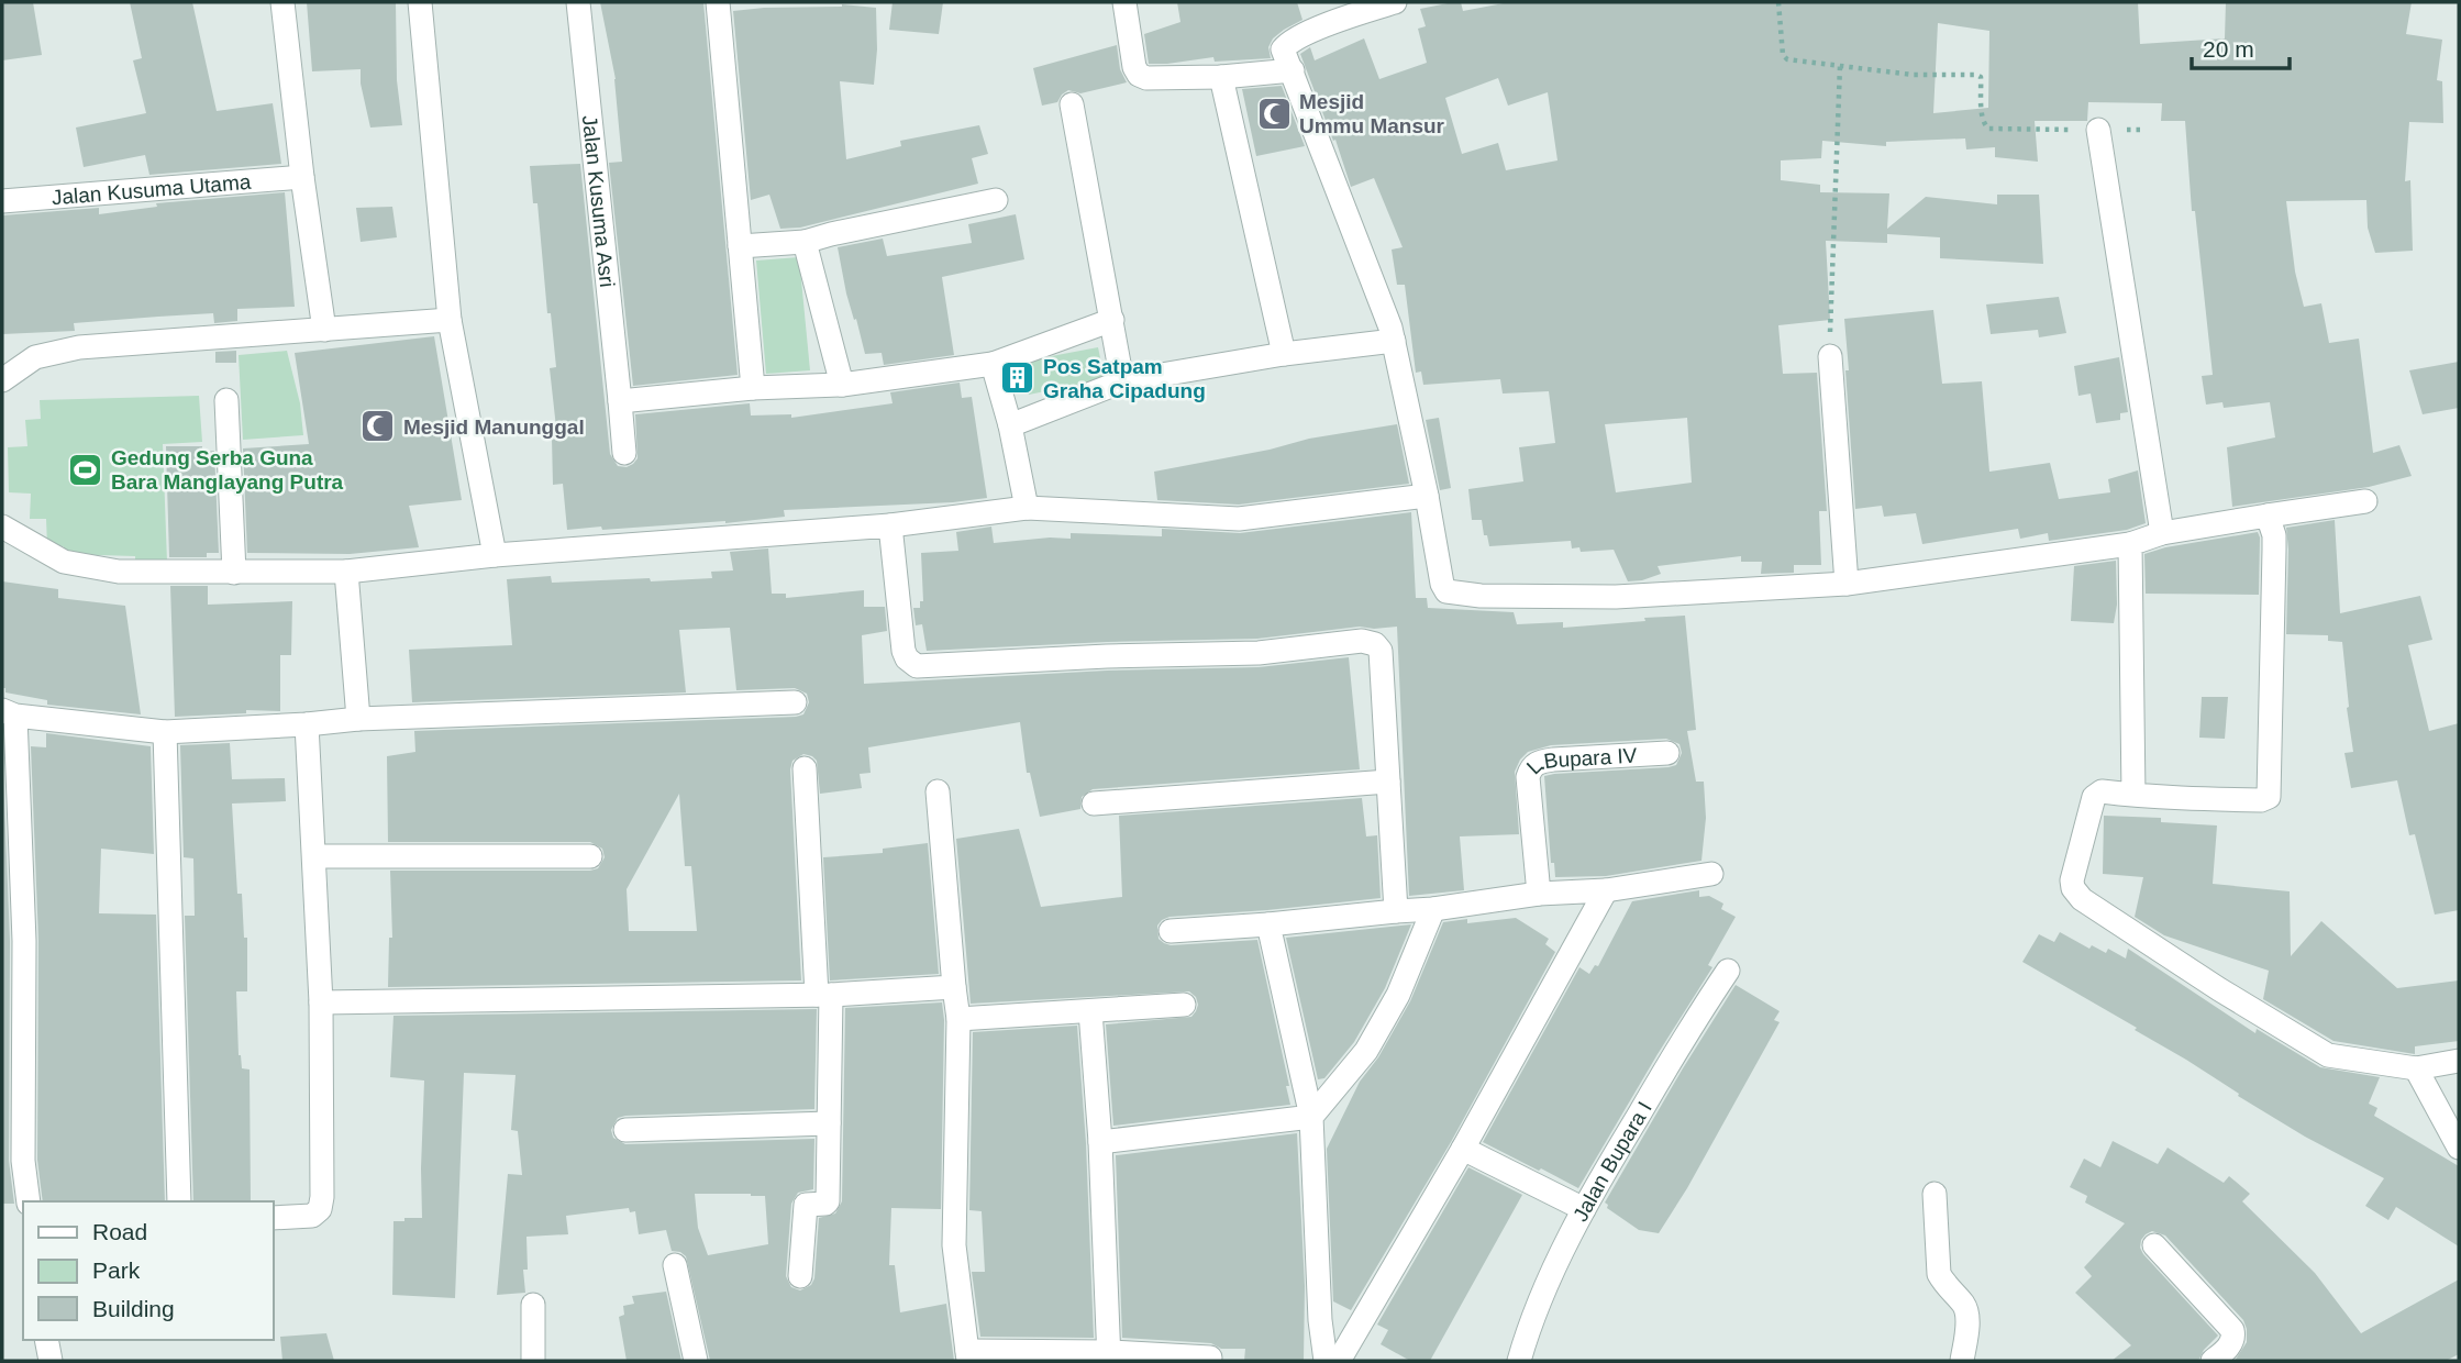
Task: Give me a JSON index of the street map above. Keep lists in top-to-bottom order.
{
  "streets": {
    "street": [
      "Jalan Kusuma Utama",
      "Jalan Kusuma Asri",
      "L.Bupara IV",
      "Jalan Bupara I"
    ]
  },
  "places": {
    "mosque": ["Mesjid Ummu Mansur", "Mesjid Manunggal"],
    "building": ["Pos Satpam Graha Cipadung"],
    "sports": ["Gedung Serba Guna Bara Manglayang Putra"]
  },
  "legend": ["Road", "Park", "Building"],
  "scale_bar": "20 m"
}
